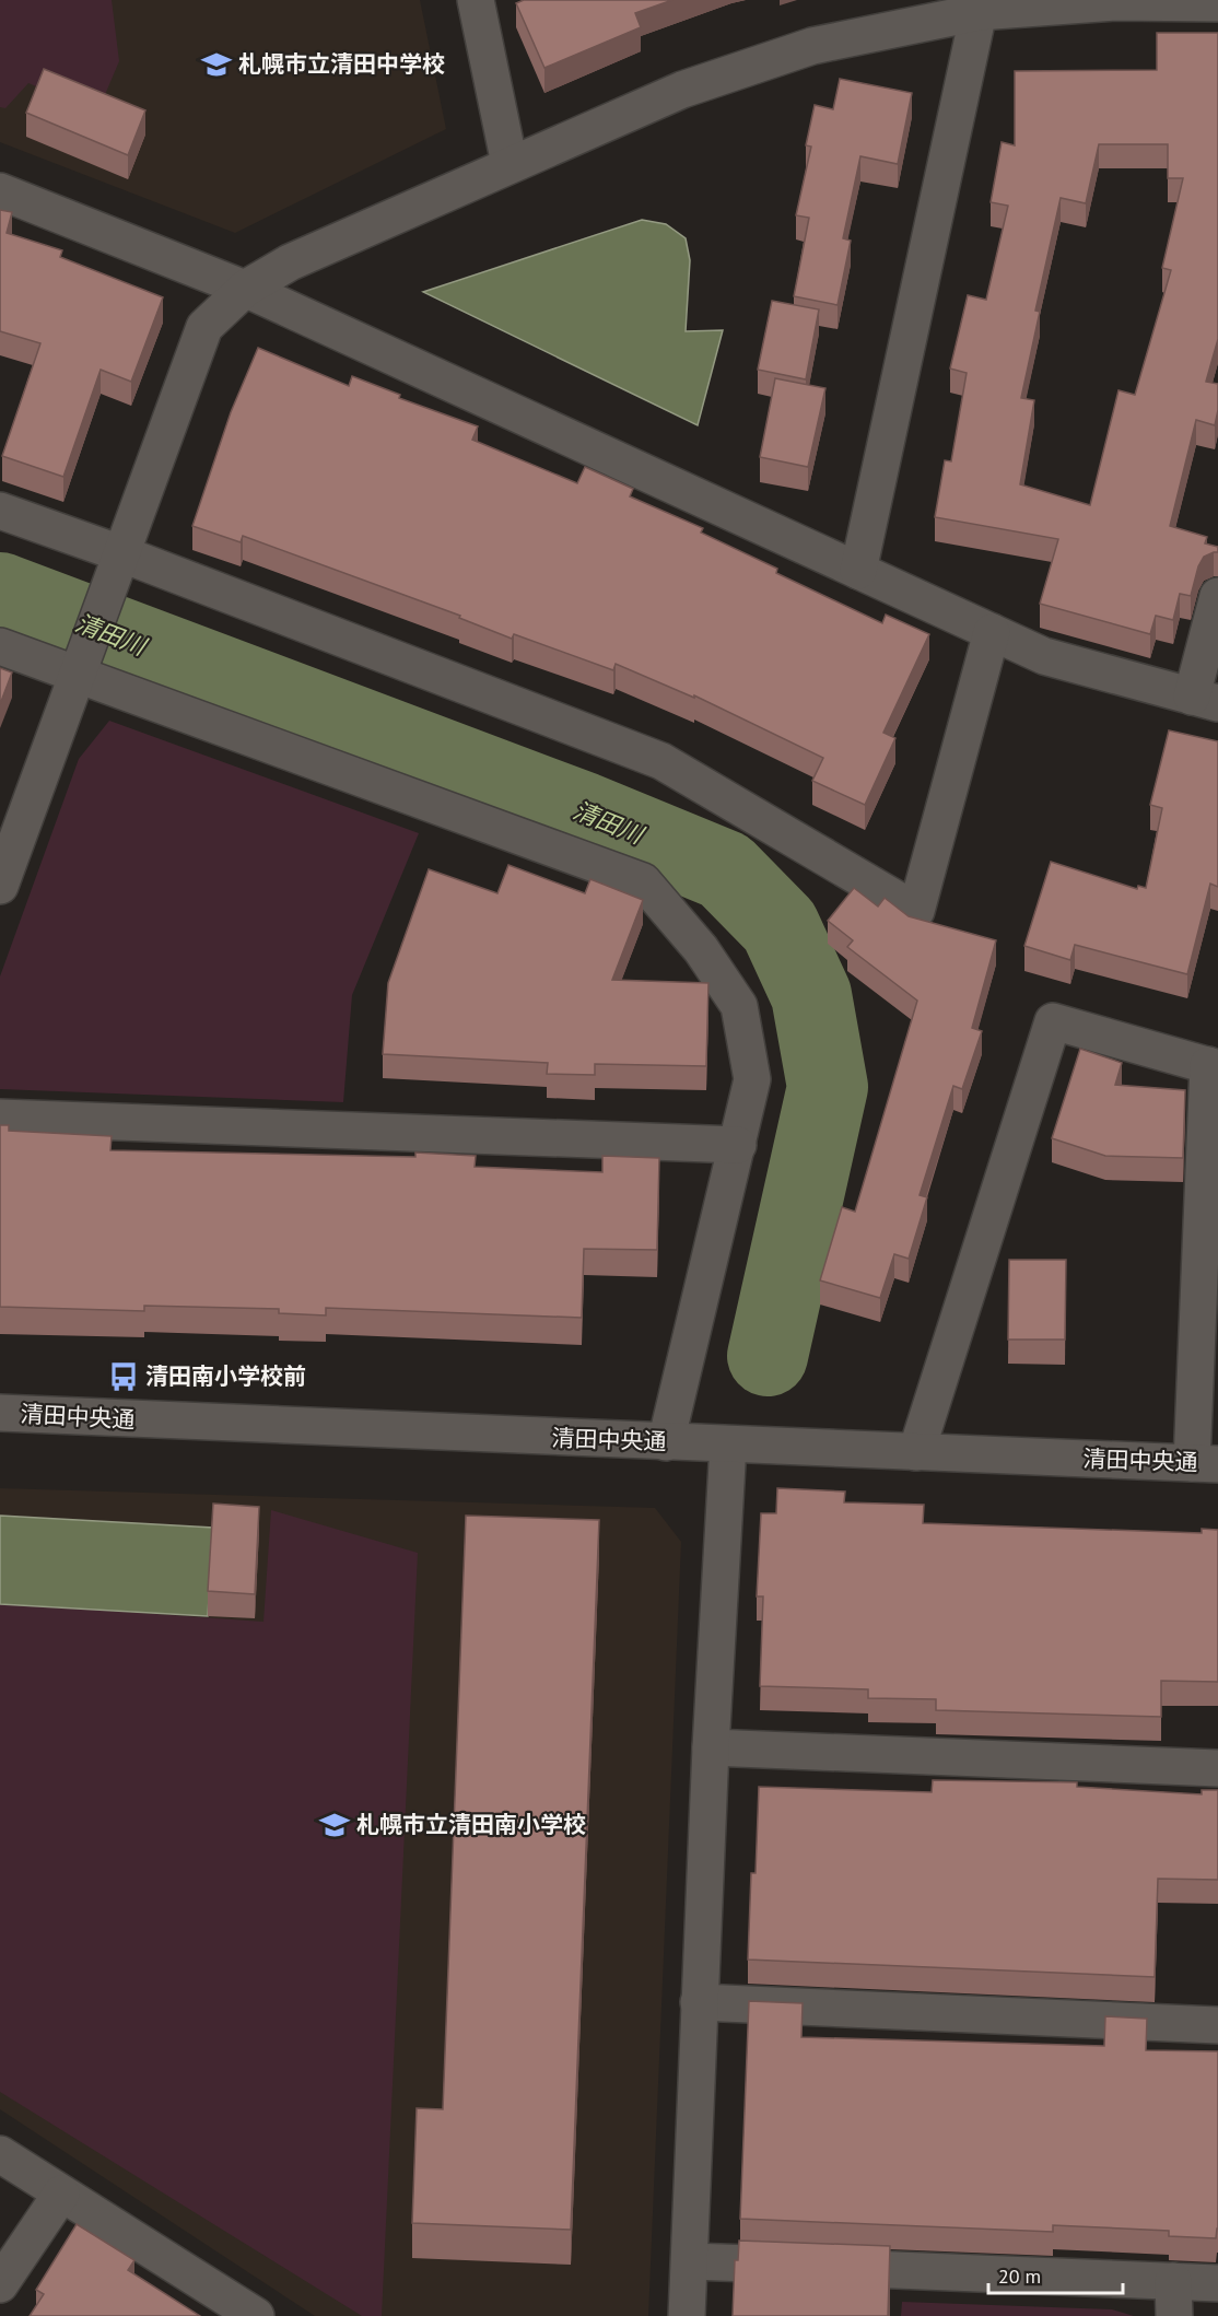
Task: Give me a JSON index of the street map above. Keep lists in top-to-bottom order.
{
  "streets": {
    "street": ["清田中央通"]
  },
  "water": ["清田川"],
  "places": {
    "school or university": ["札幌市立清田中学校", "札幌市立清田南小学校"],
    "bus stop": ["清田南小学校前"]
  },
  "scale_bar": "20 m"
}
